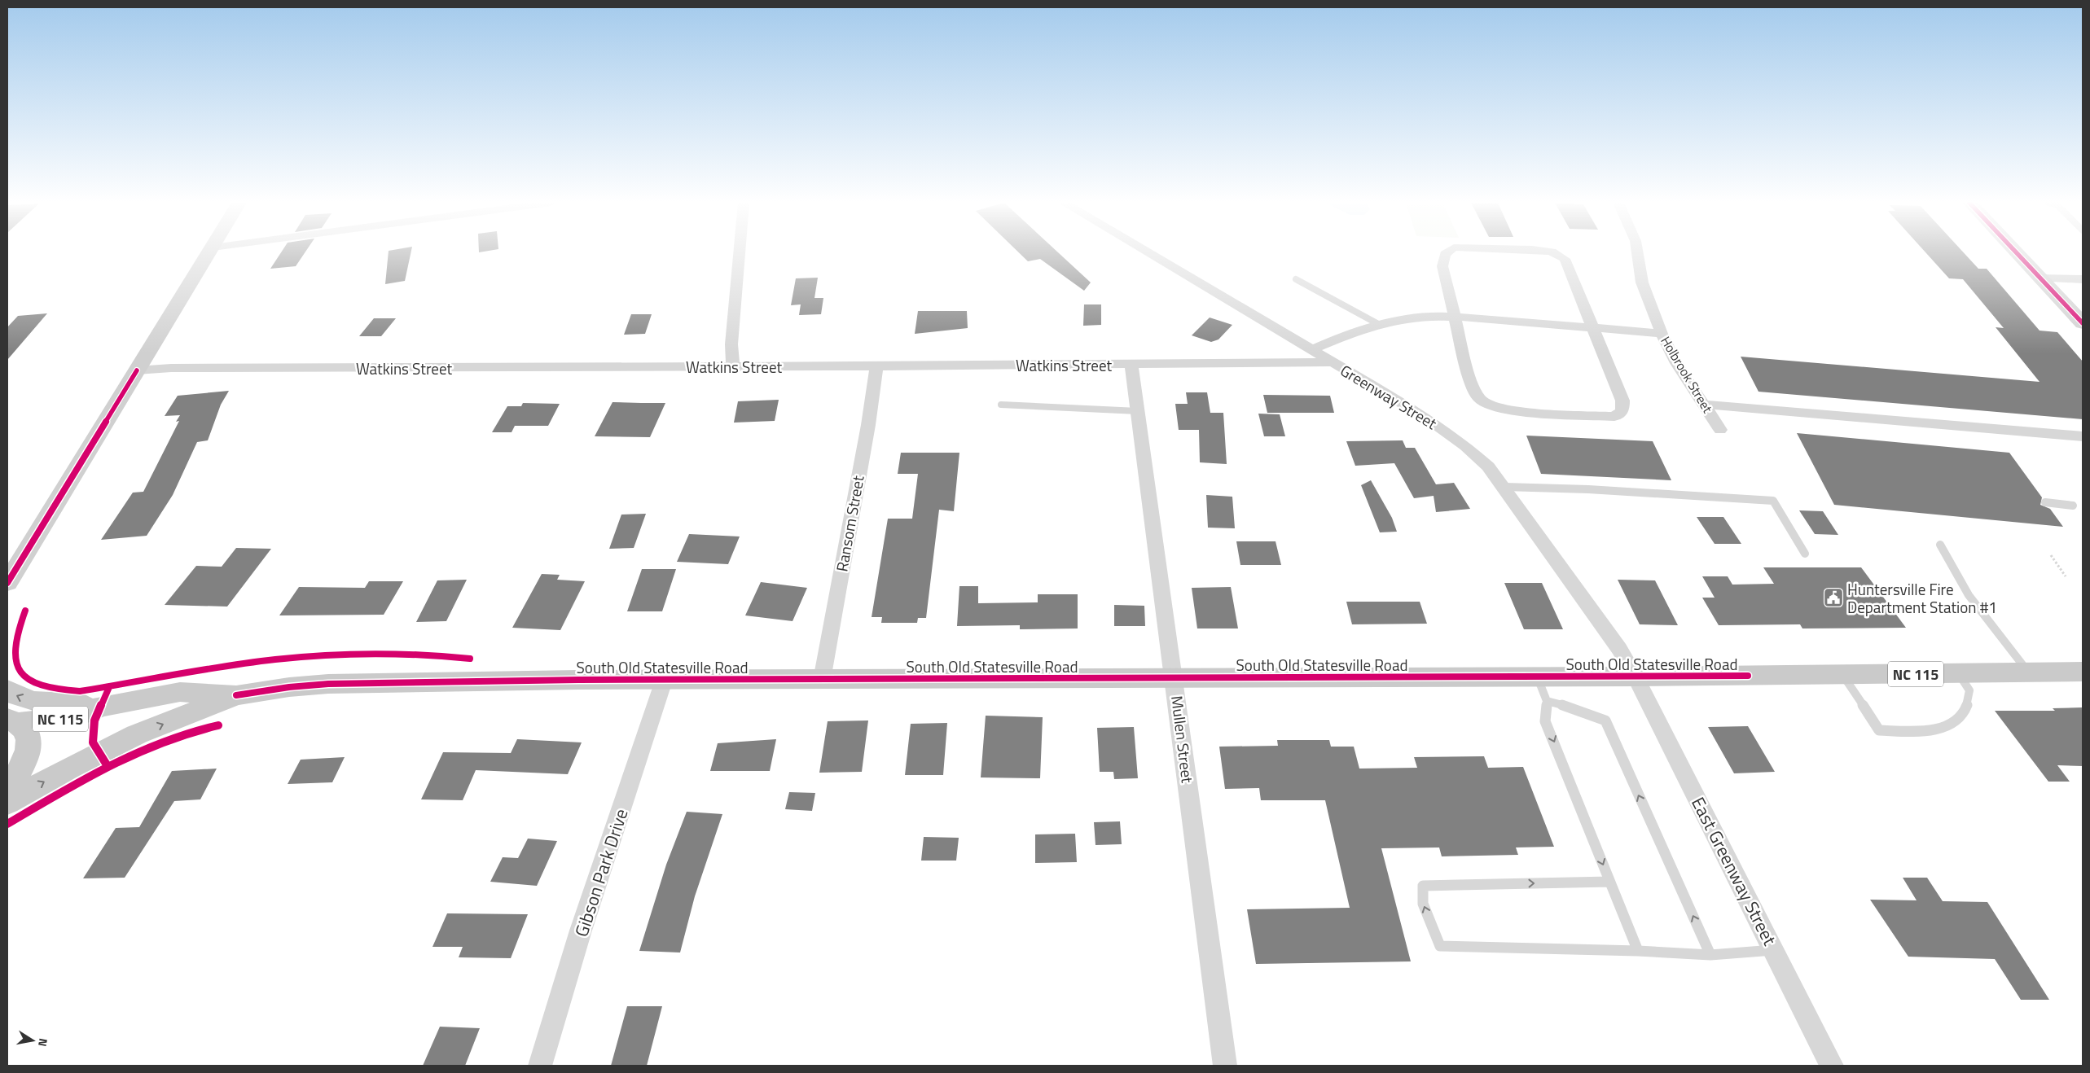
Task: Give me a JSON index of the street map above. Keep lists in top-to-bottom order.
{
  "streets": {
    "main road": ["South Old Statesville Road", "NC 115"],
    "street": [
      "Watkins Street",
      "Holbrook Street",
      "Greenway Street",
      "Ransom Street",
      "Mullen Street",
      "East Greenway Street",
      "Gibson Park Drive"
    ]
  },
  "crossings": [
    ["Watkins Street", "Greenway Street"],
    ["Watkins Street", "Ransom Street"],
    ["Watkins Street", "Mullen Street"],
    ["Greenway Street", "South Old Statesville Road"],
    ["Greenway Street", "East Greenway Street"],
    ["Ransom Street", "South Old Statesville Road"],
    ["South Old Statesville Road", "Mullen Street"],
    ["South Old Statesville Road", "East Greenway Street"],
    ["South Old Statesville Road", "Gibson Park Drive"]
  ],
  "places": {
    "public building": ["Huntersville Fire Department Station #1"]
  },
  "north": "right"
}
